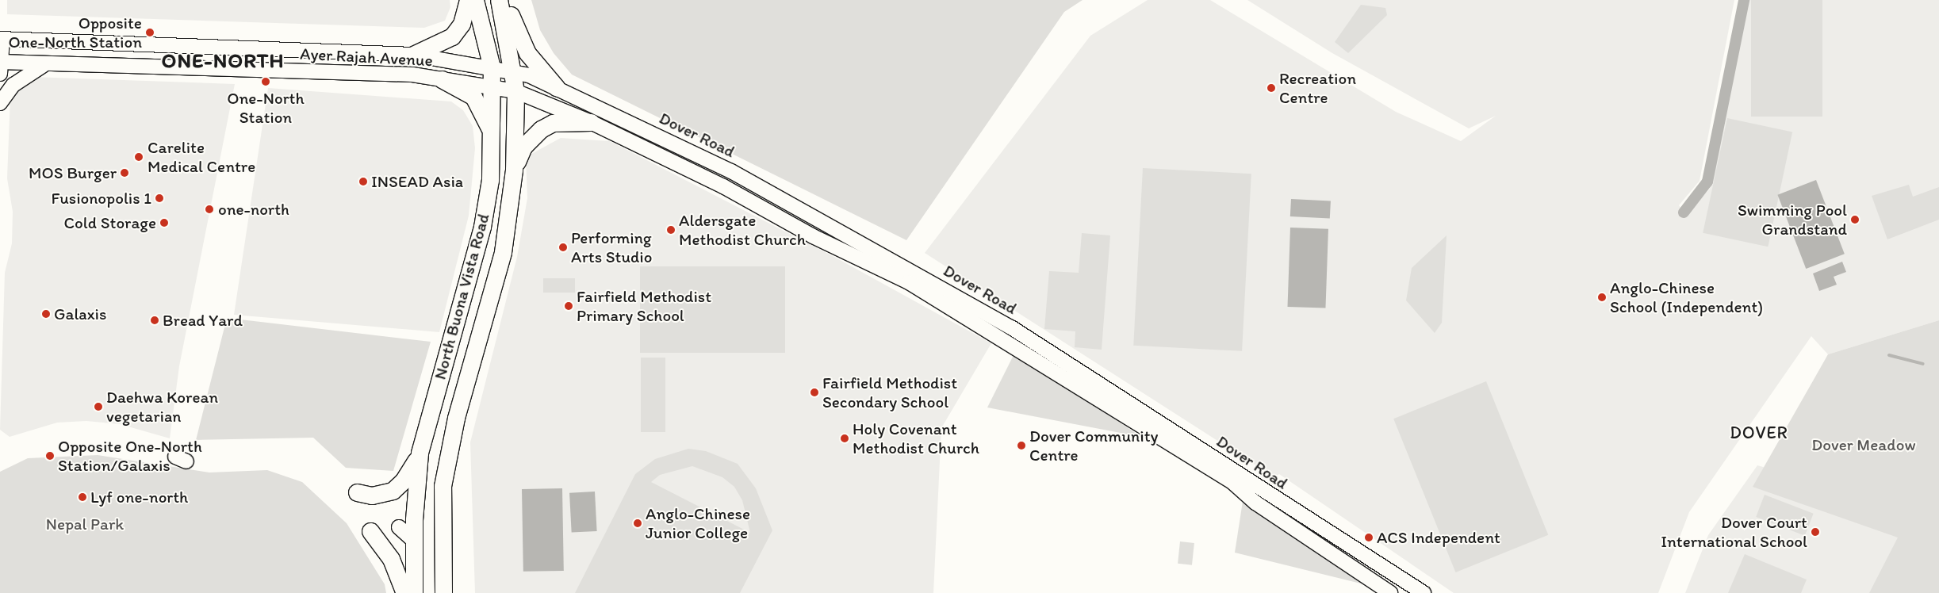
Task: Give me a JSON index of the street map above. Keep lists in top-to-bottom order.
{
  "streets": {
    "main road": ["North Buona Vista Road"],
    "street": ["Ayer Rajah Avenue", "Dover Road"]
  },
  "crossings": [
    ["Ayer Rajah Avenue", "Dover Road"],
    ["Ayer Rajah Avenue", "North Buona Vista Road"],
    ["Dover Road", "North Buona Vista Road"]
  ],
  "districts": ["ONE-NORTH", "DOVER"],
  "parks": ["Dover Meadow", "Nepal Park"],
  "places": [
    "Opposite One-North Station",
    "One-North Station",
    "Recreation Centre",
    "Carelite Medical Centre",
    "MOS Burger",
    "INSEAD Asia",
    "Fusionopolis 1",
    "one-north",
    "Swimming Pool Grandstand",
    "Cold Storage",
    "Aldersgate Methodist Church",
    "Performing Arts Studio",
    "Anglo-Chinese School (Independent)",
    "Fairfield Methodist Primary School",
    "Galaxis",
    "Bread Yard",
    "Fairfield Methodist Secondary School",
    "Daehwa Korean vegetarian",
    "Holy Covenant Methodist Church",
    "Dover Community Centre",
    "Opposite One-North Station/Galaxis",
    "Lyf one-north",
    "Anglo-Chinese Junior College",
    "Dover Court International School",
    "ACS Independent"
  ]
}
